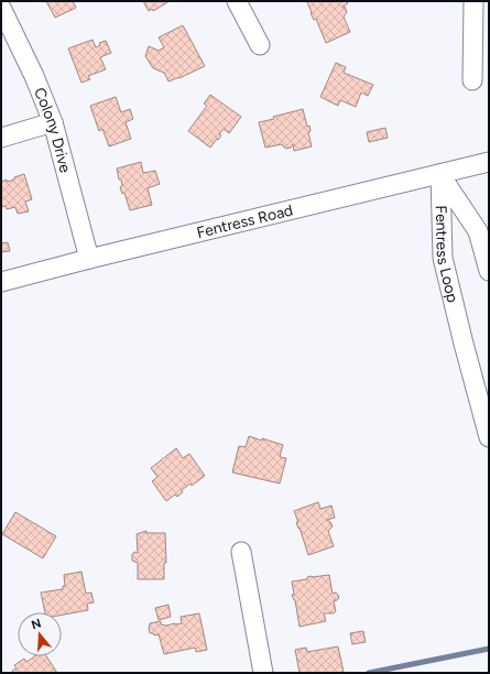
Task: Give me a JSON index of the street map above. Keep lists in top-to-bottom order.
{
  "streets": {
    "street": ["Colony Drive", "Fentress Road", "Fentress Loop"]
  },
  "crossings": [
    ["Colony Drive", "Fentress Road"],
    ["Fentress Road", "Fentress Loop"]
  ],
  "north": "top"
}
